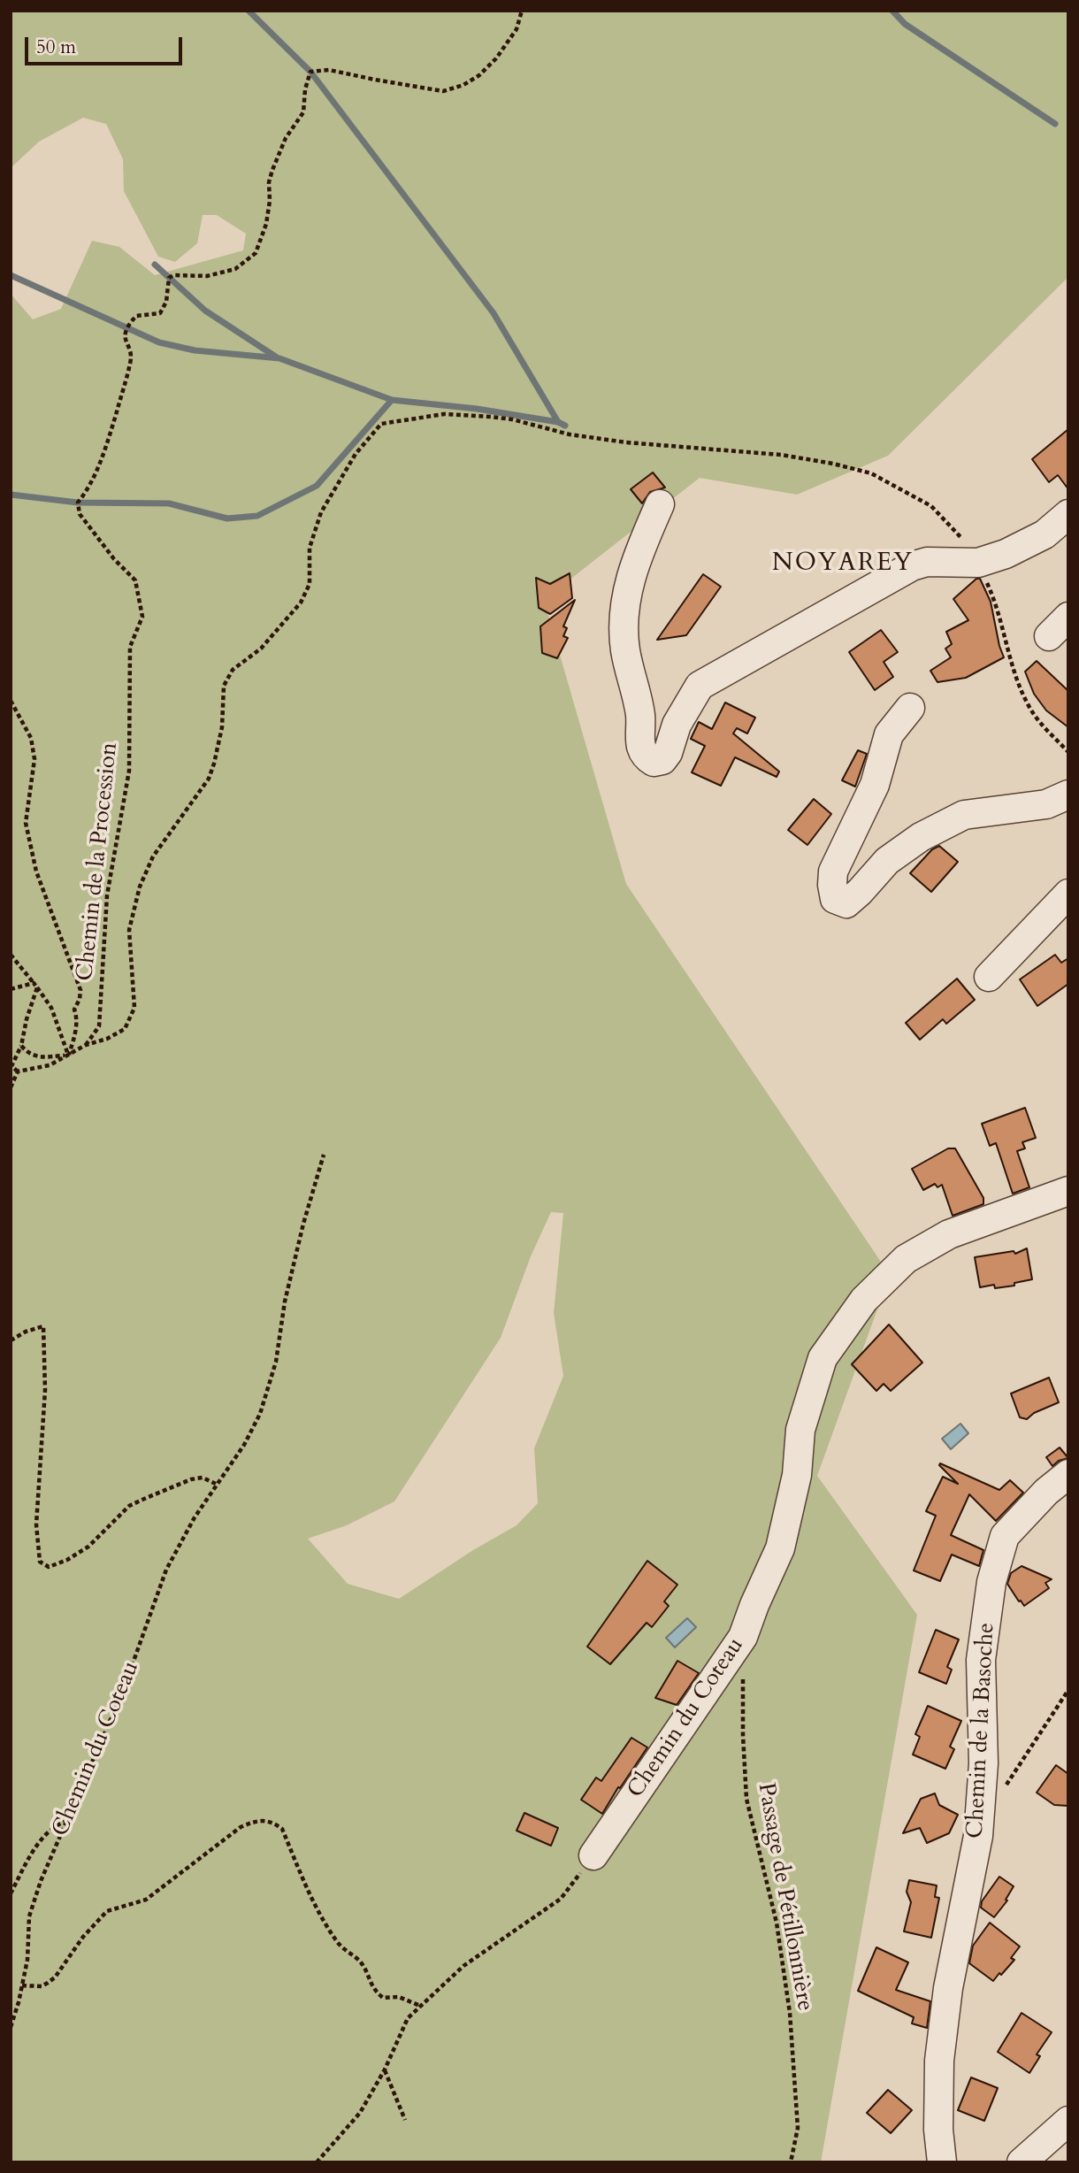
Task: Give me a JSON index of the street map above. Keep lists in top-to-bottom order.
{
  "streets": {
    "street": ["Chemin du Coteau", "Chemin de la Basoche"],
    "path": ["Chemin de la Procession", "Passage de Pétillonnière"]
  },
  "districts": ["NOYAREY"],
  "scale_bar": "50 m"
}
